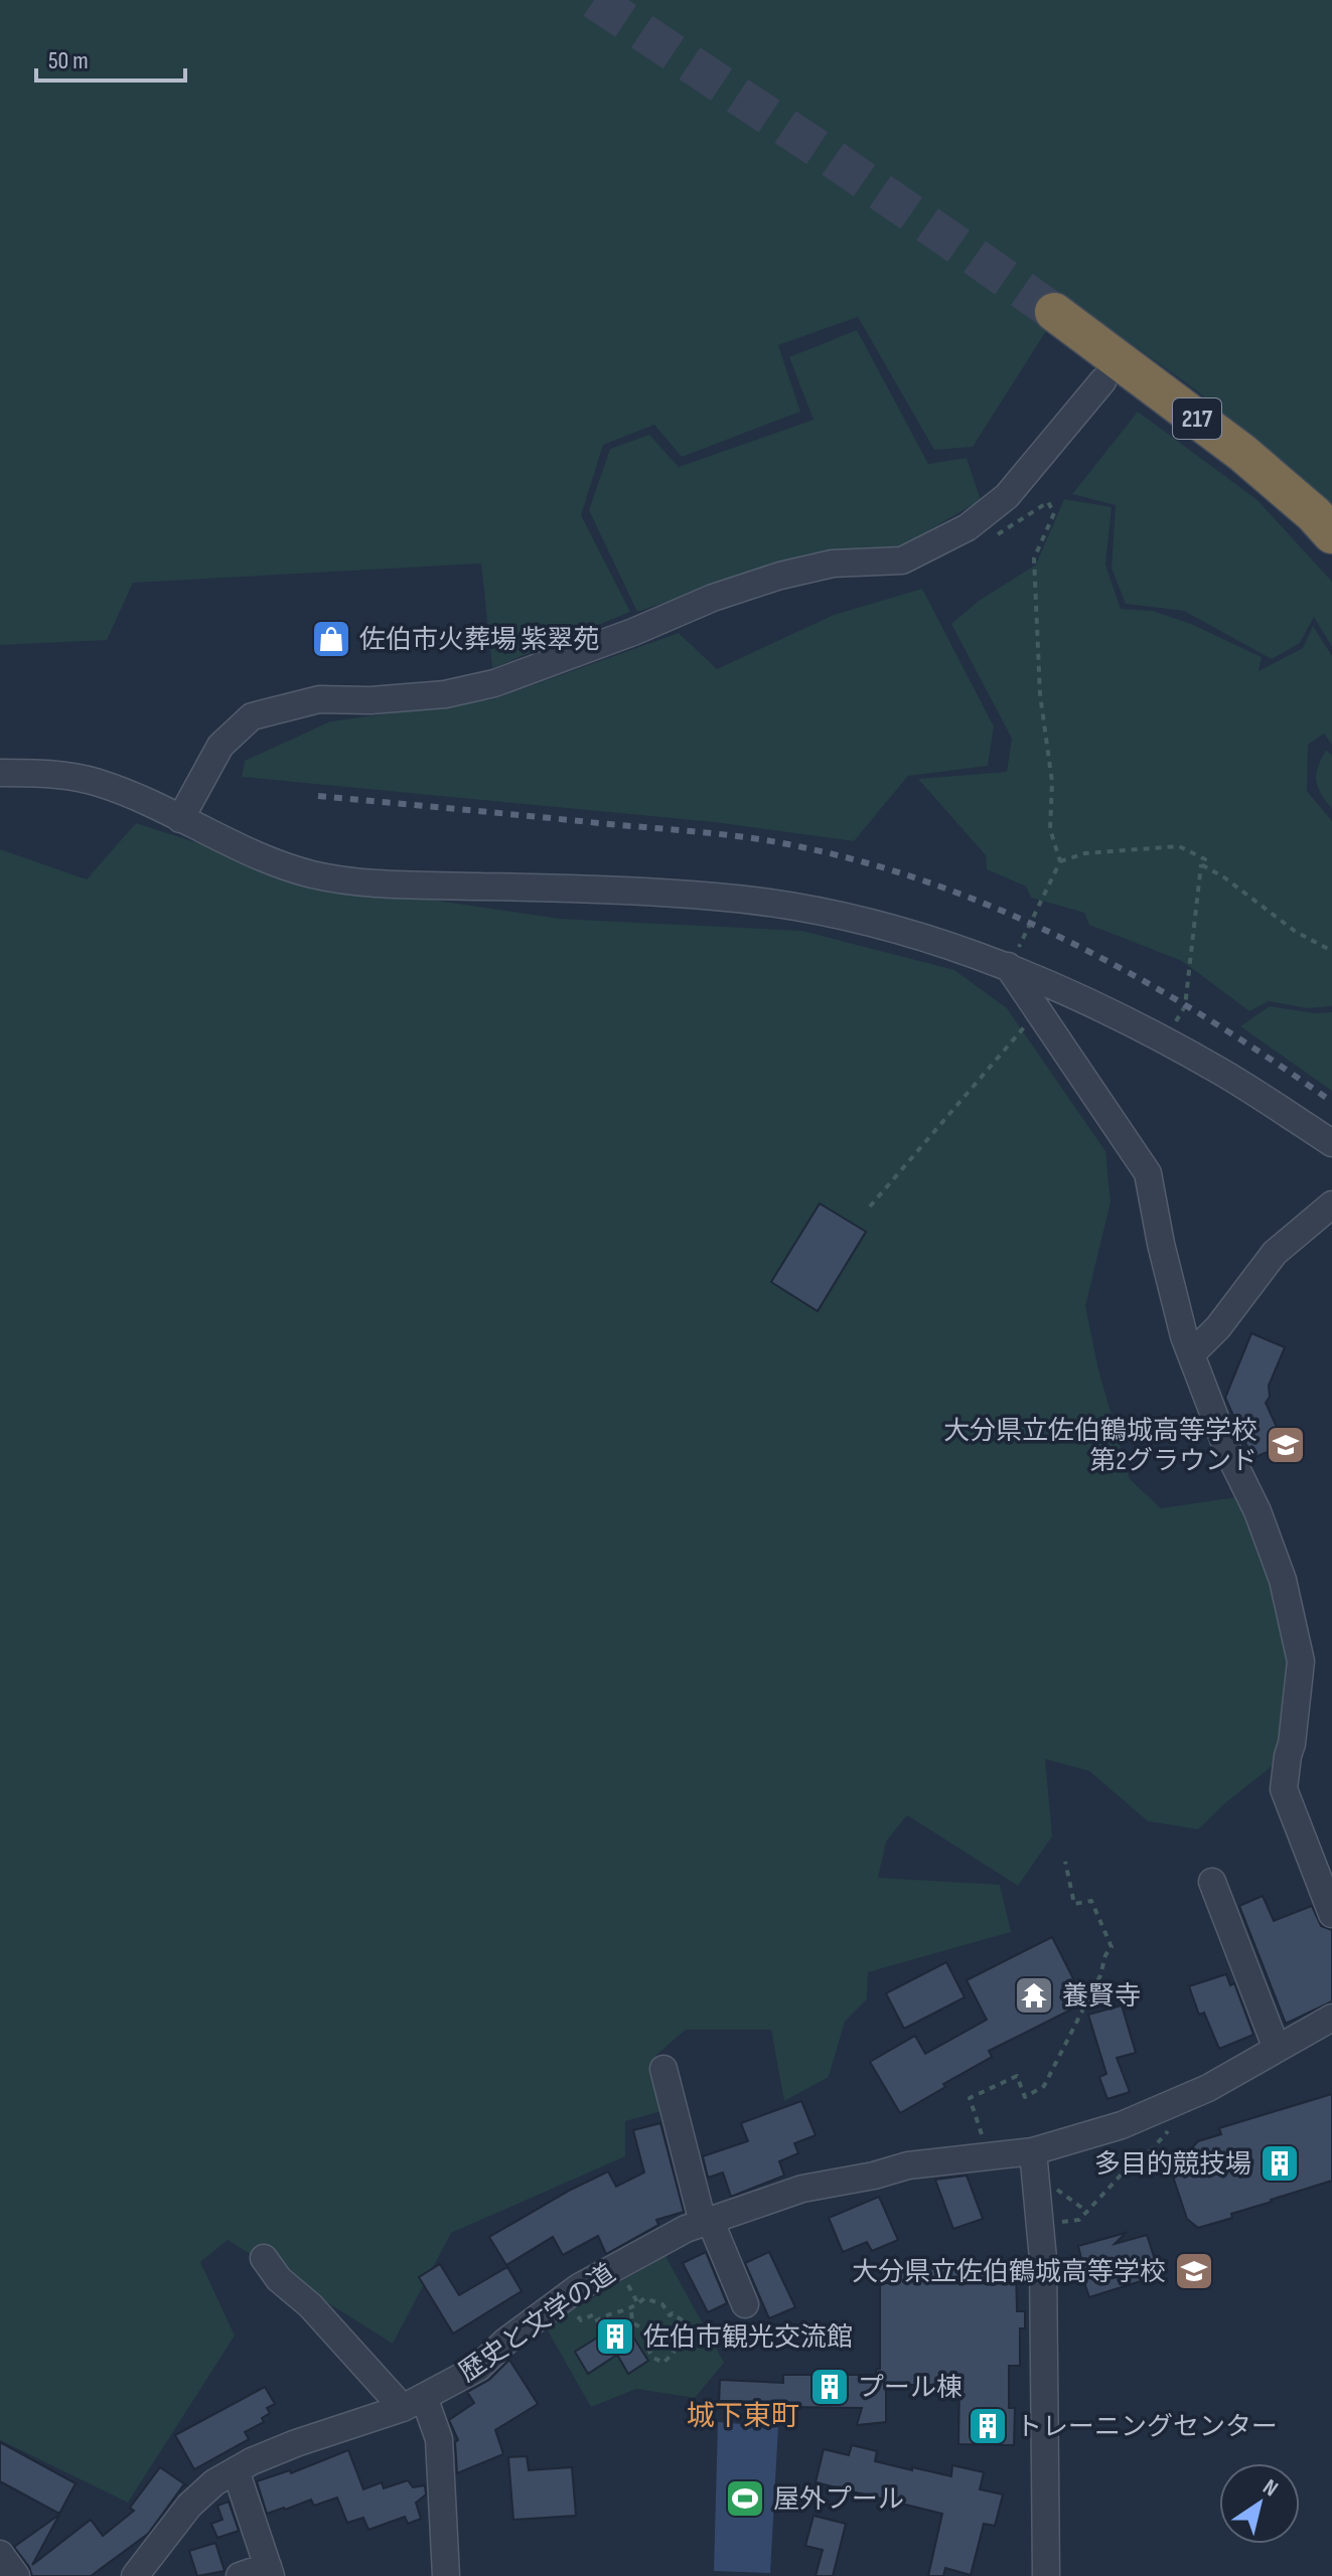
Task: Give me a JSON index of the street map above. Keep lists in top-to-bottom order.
{
  "streets": {
    "highway": ["217"],
    "street": ["歴史と文学の道"]
  },
  "districts": ["城下東町"],
  "places": {
    "shop": ["佐伯市火葬場 紫翠苑"],
    "school or university": ["大分県立佐伯鶴城高等学校 第2グラウンド", "大分県立佐伯鶴城高等学校"],
    "temple": ["養賢寺"],
    "building": [
      "多目的競技場",
      "佐伯市観光交流館",
      "プール棟",
      "トレーニングセンター"
    ],
    "sports": ["屋外プール"]
  },
  "scale_bar": "50 m",
  "north": "top right"
}
